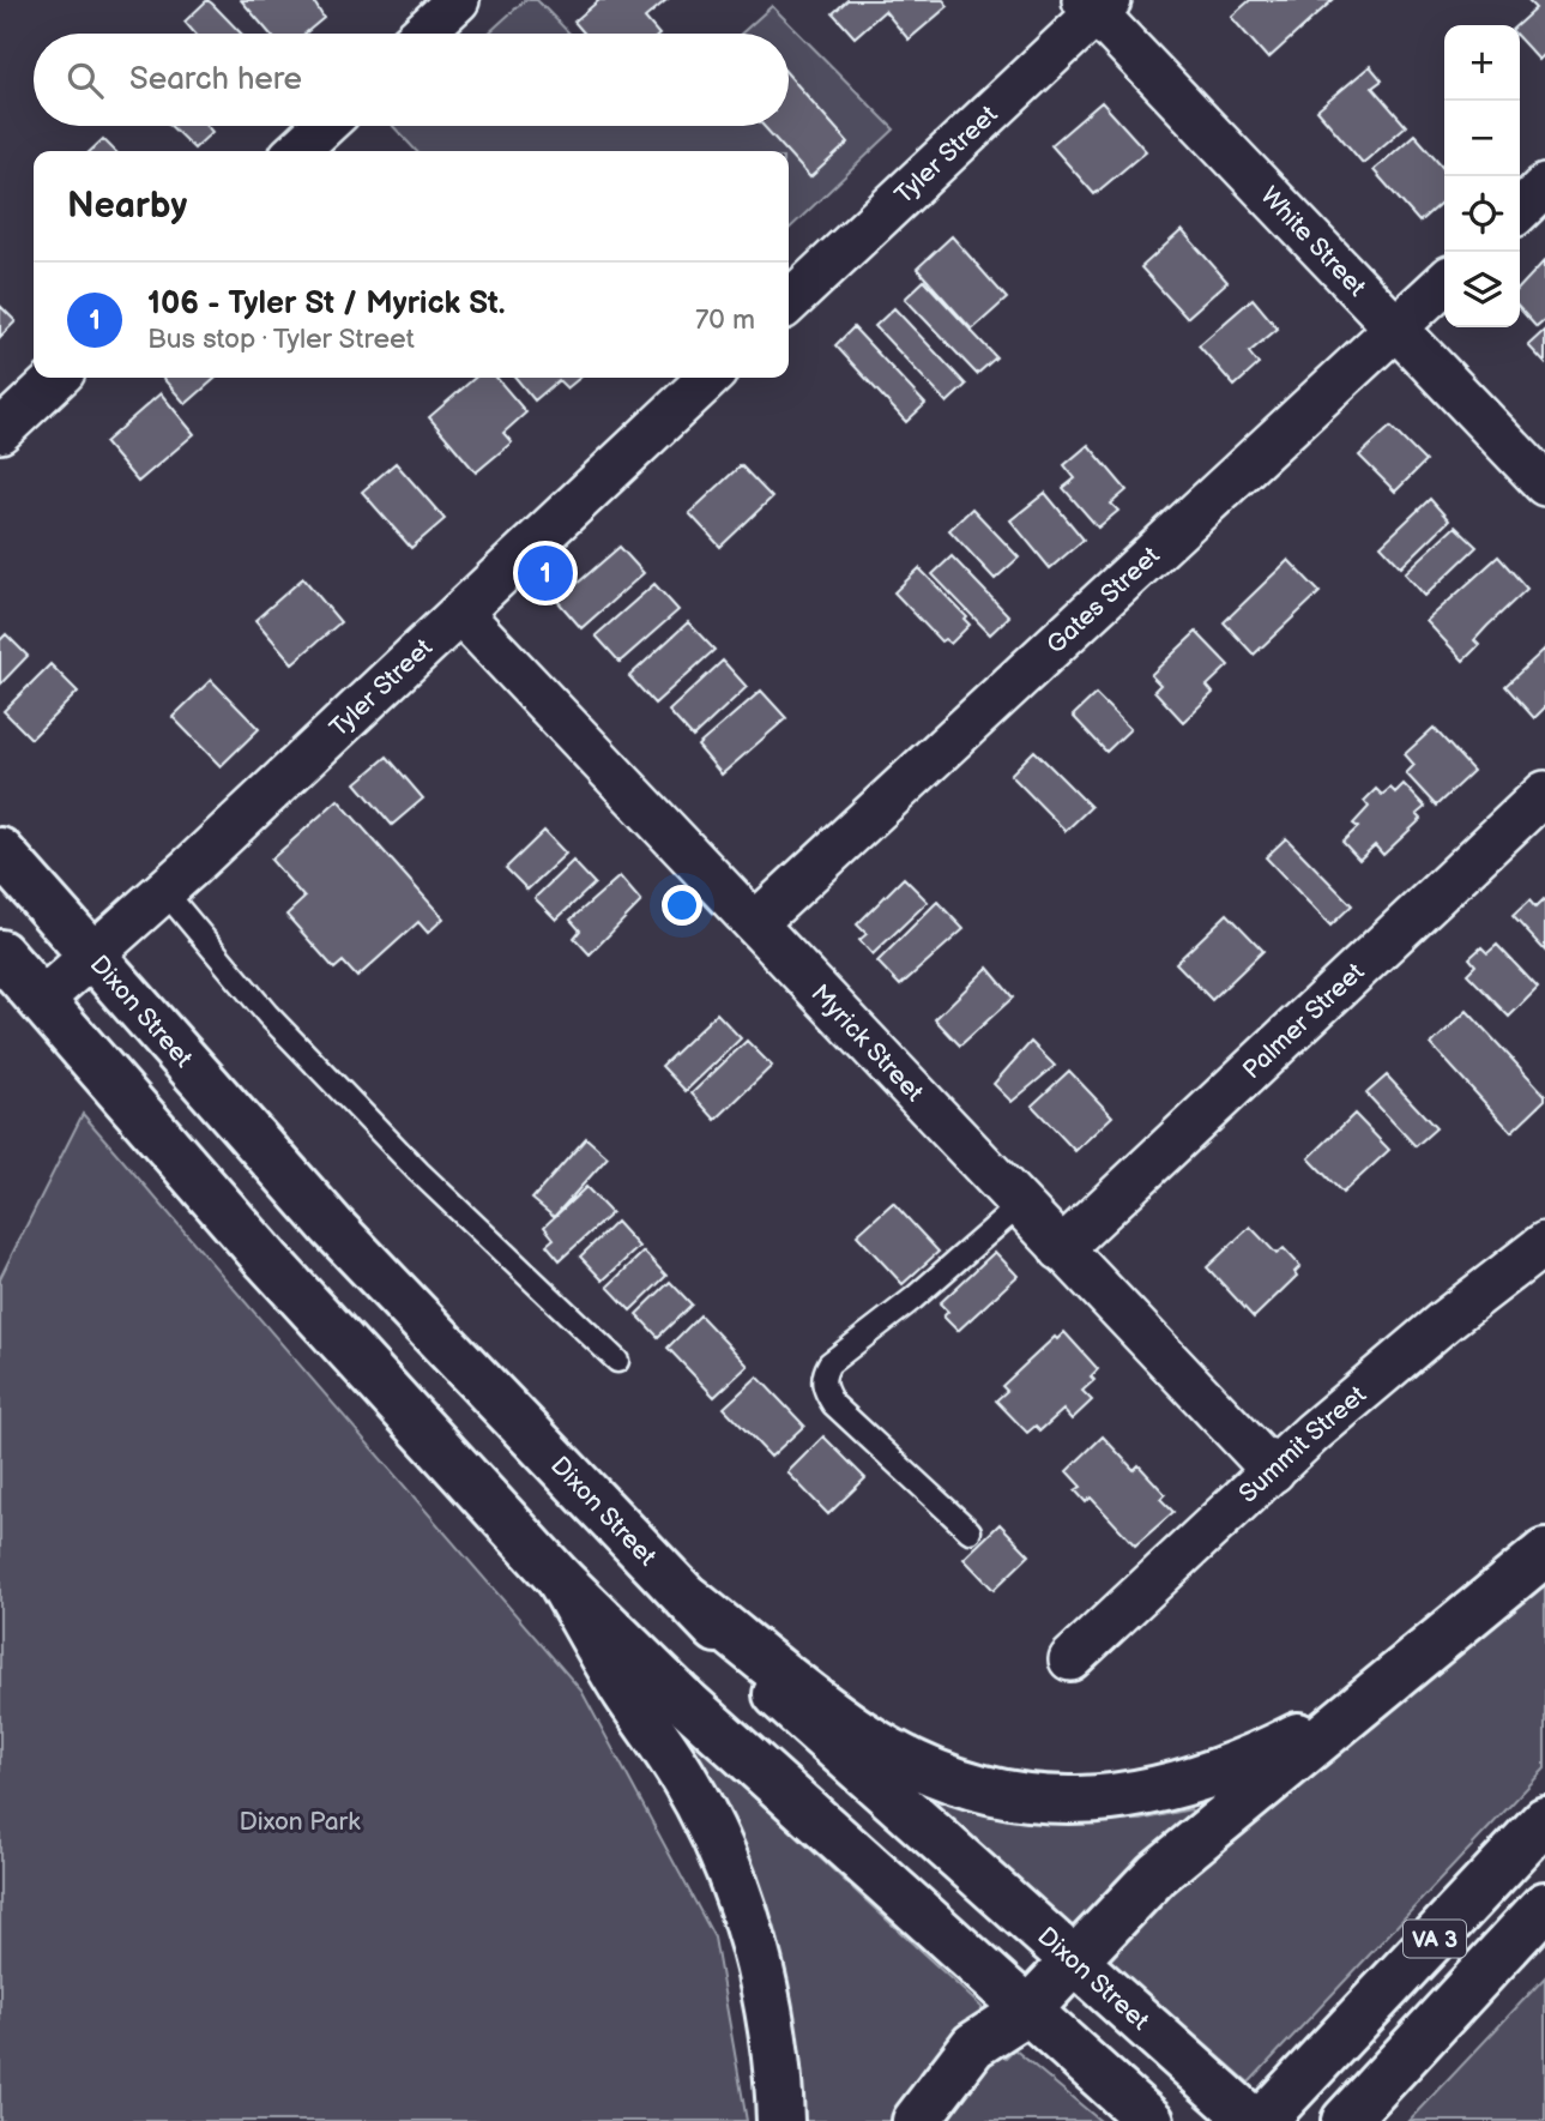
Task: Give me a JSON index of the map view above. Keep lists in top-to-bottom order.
{
  "streets": {
    "main road": ["Dixon Street", "VA 3"],
    "street": [
      "Tyler Street",
      "White Street",
      "Gates Street",
      "Palmer Street",
      "Myrick Street",
      "Summit Street"
    ]
  },
  "crossings": [
    ["Tyler Street", "White Street"],
    ["Tyler Street", "Dixon Street"],
    ["Tyler Street", "Myrick Street"],
    ["White Street", "Gates Street"],
    ["Gates Street", "Myrick Street"],
    ["Palmer Street", "Myrick Street"],
    ["Myrick Street", "Summit Street"]
  ],
  "parks": ["Dixon Park"],
  "page": {
    "map_buttons": ["+", "−"],
    "search": "Search here",
    "heading": "Nearby",
    "list": [
      {
        "mark": "1",
        "name": "106 - Tyler St / Myrick St.",
        "note": "Bus stop · Tyler Street",
        "value": "70 m"
      }
    ],
    "pins": "1"
  }
}
